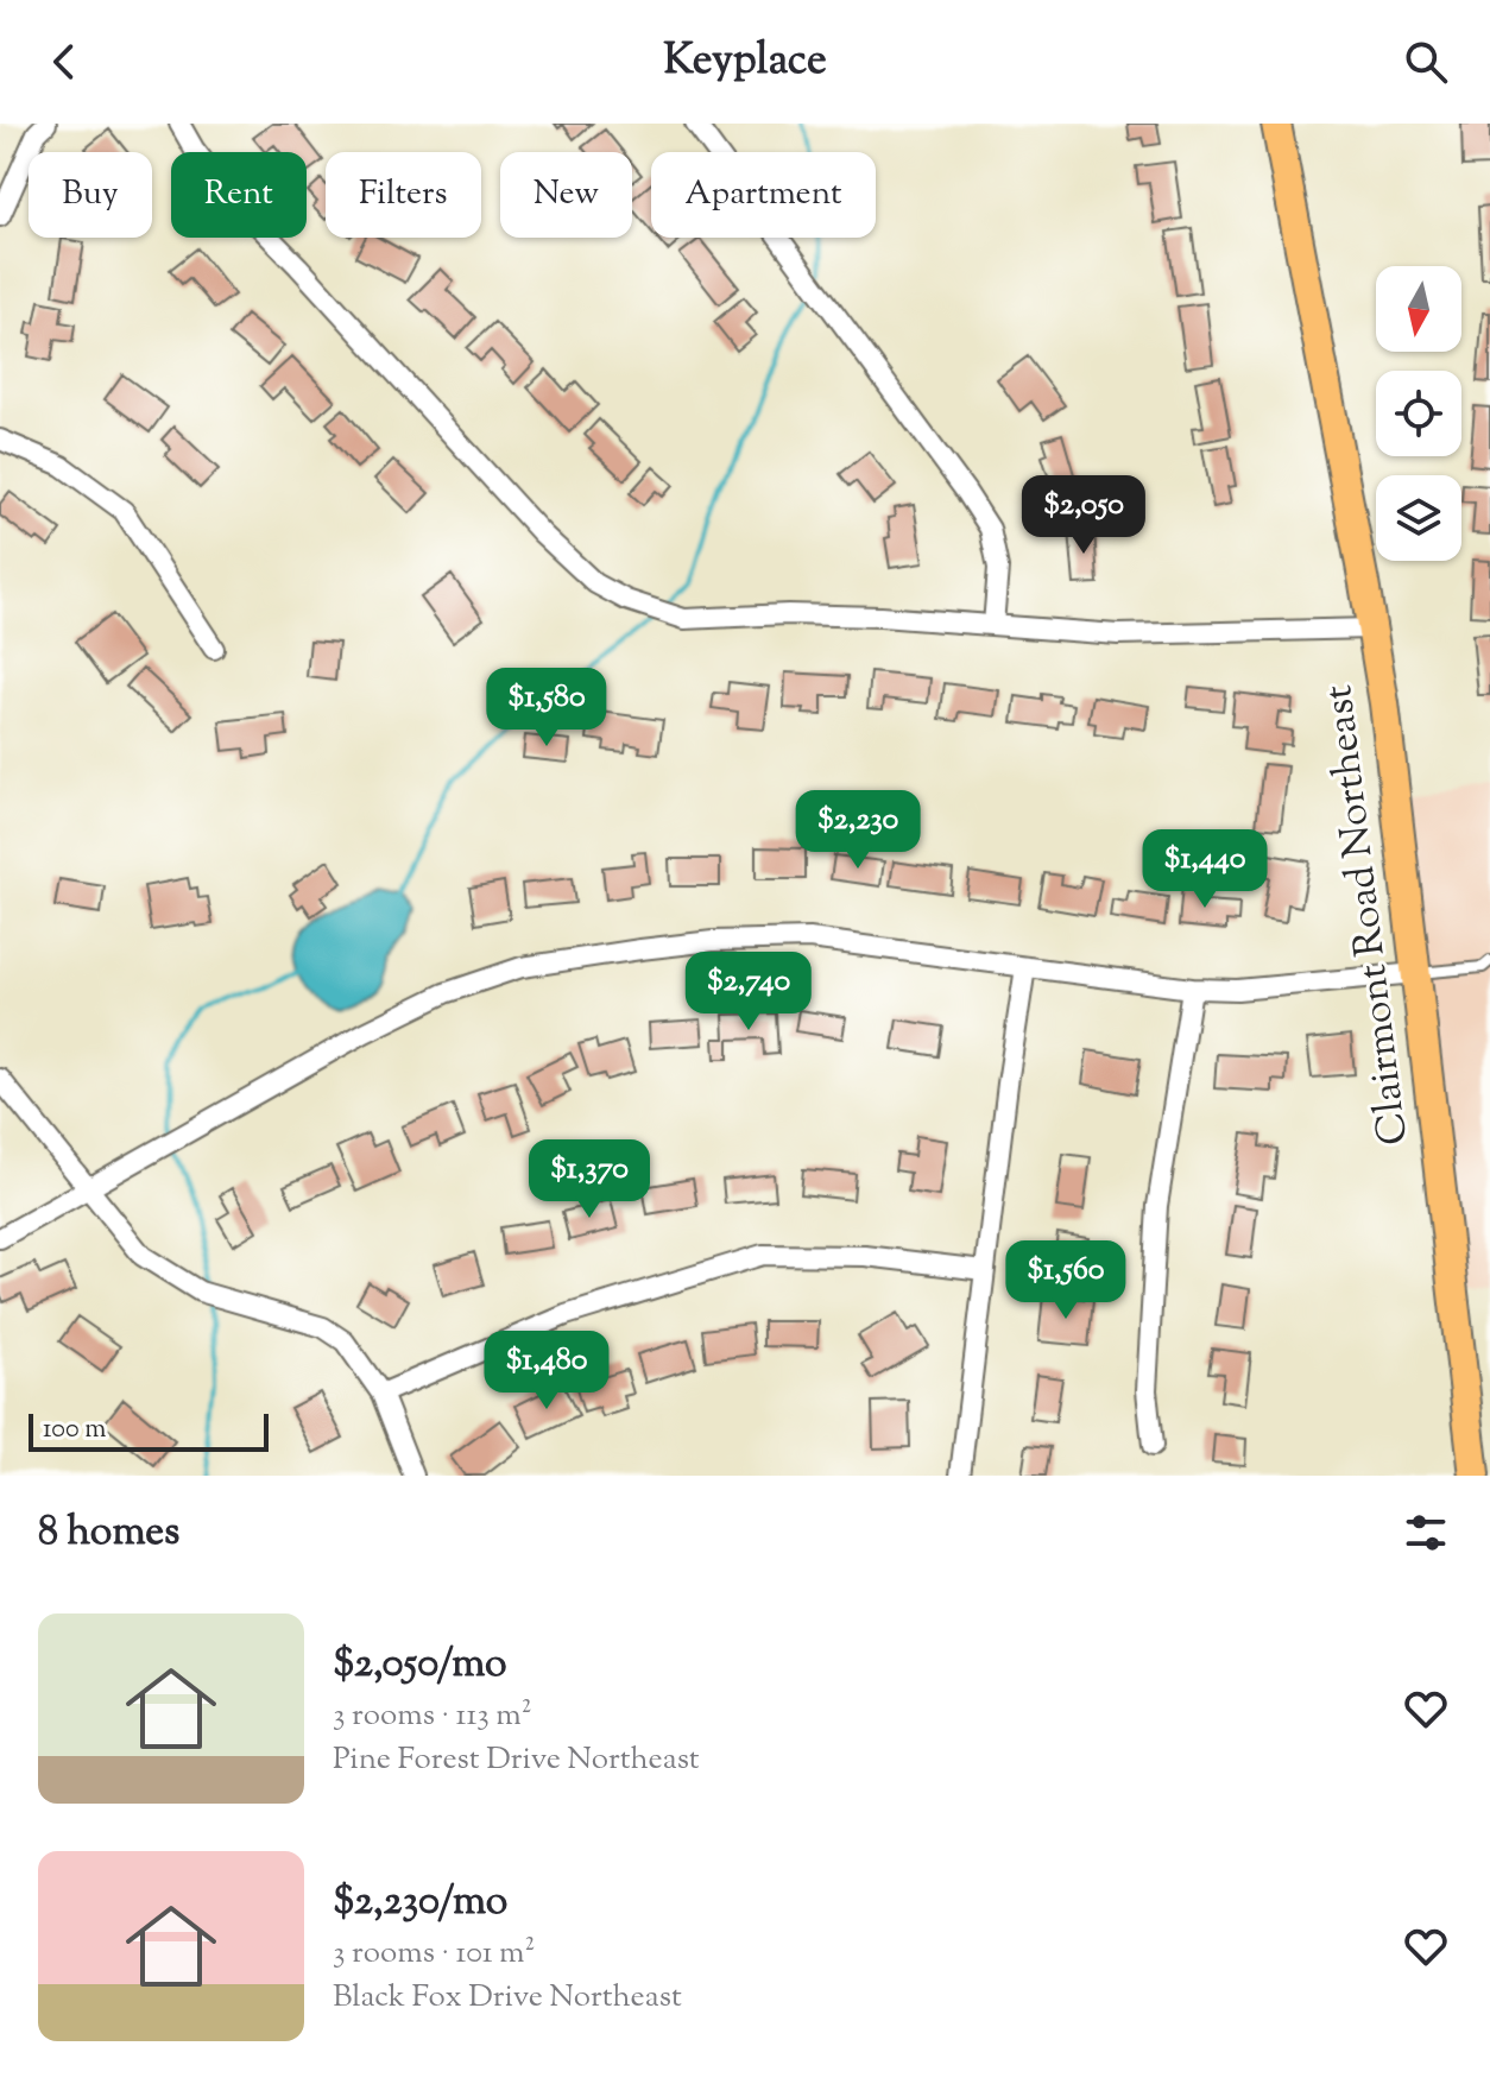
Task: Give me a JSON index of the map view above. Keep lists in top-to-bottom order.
{
  "streets": {
    "main road": ["Clairmont Road Northeast"]
  },
  "scale_bar": "100 m",
  "north": "bottom",
  "page": {
    "header": "Keyplace",
    "chip": [
      "Buy",
      "Rent",
      "Filters",
      "New",
      "Apartment"
    ],
    "price": [
      "$2,050",
      "$1,580",
      "$2,230",
      "$1,440",
      "$2,740",
      "$1,370",
      "$1,560",
      "$1,480"
    ],
    "scale": "100 m",
    "heading": "8 homes",
    "list": [
      {
        "name": "$2,050/mo",
        "note": "3 rooms · 113 m² · Pine Forest Drive Northeast"
      },
      {
        "name": "$2,230/mo",
        "note": "3 rooms · 101 m² · Black Fox Drive Northeast"
      }
    ]
  }
}
